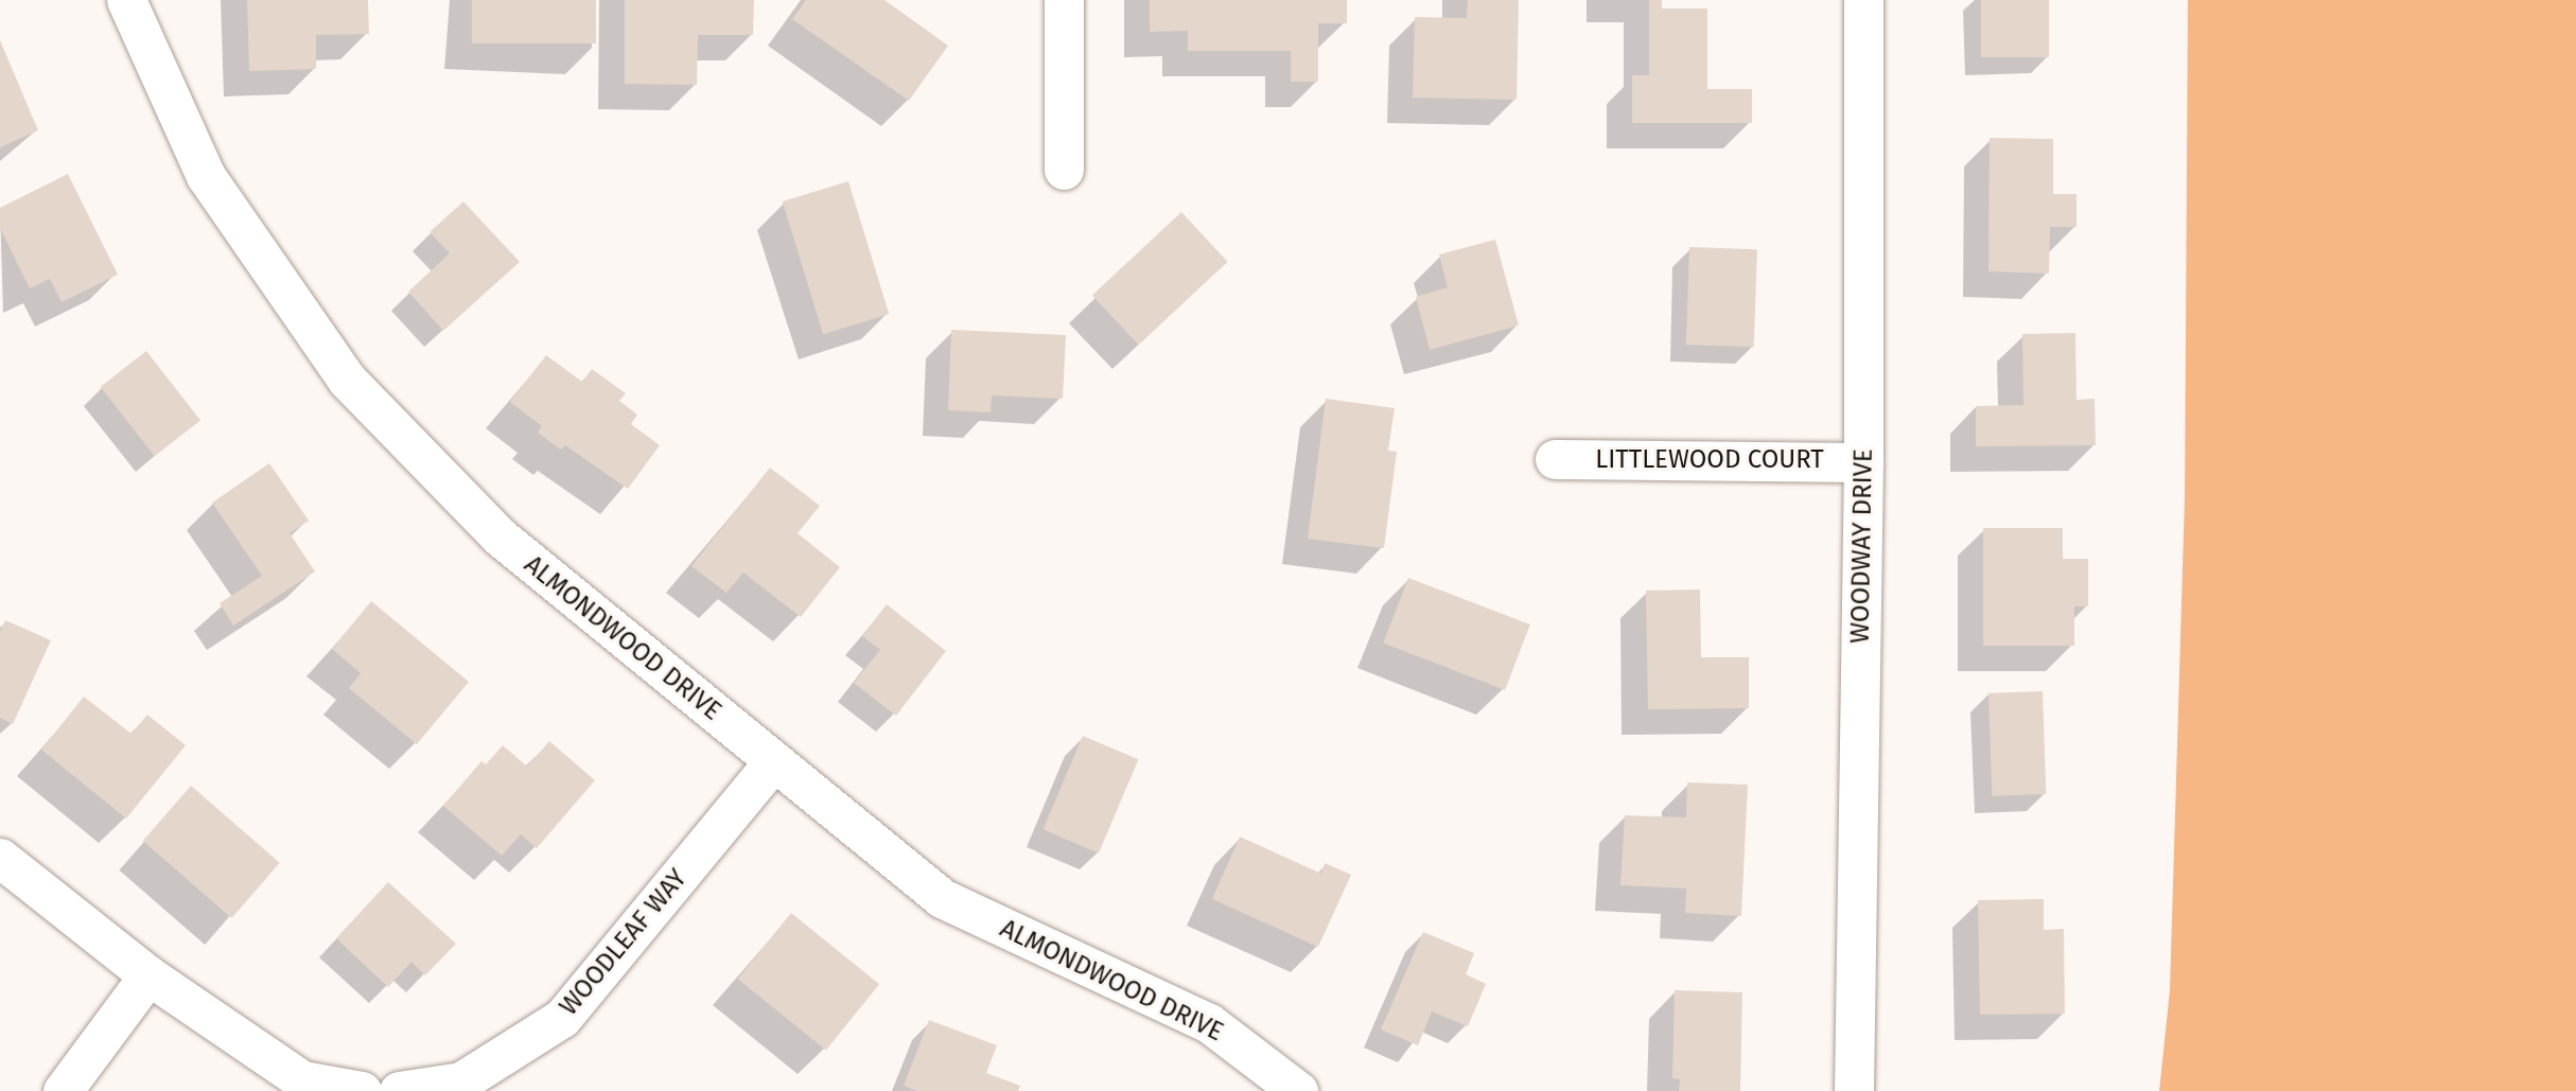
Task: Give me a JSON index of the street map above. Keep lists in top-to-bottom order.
{
  "streets": {
    "street": [
      "LITTLEWOOD COURT",
      "WOODWAY DRIVE",
      "ALMONDWOOD DRIVE",
      "WOODLEAF WAY"
    ]
  },
  "crossings": [
    ["LITTLEWOOD COURT", "WOODWAY DRIVE"],
    ["ALMONDWOOD DRIVE", "WOODLEAF WAY"]
  ]
}
